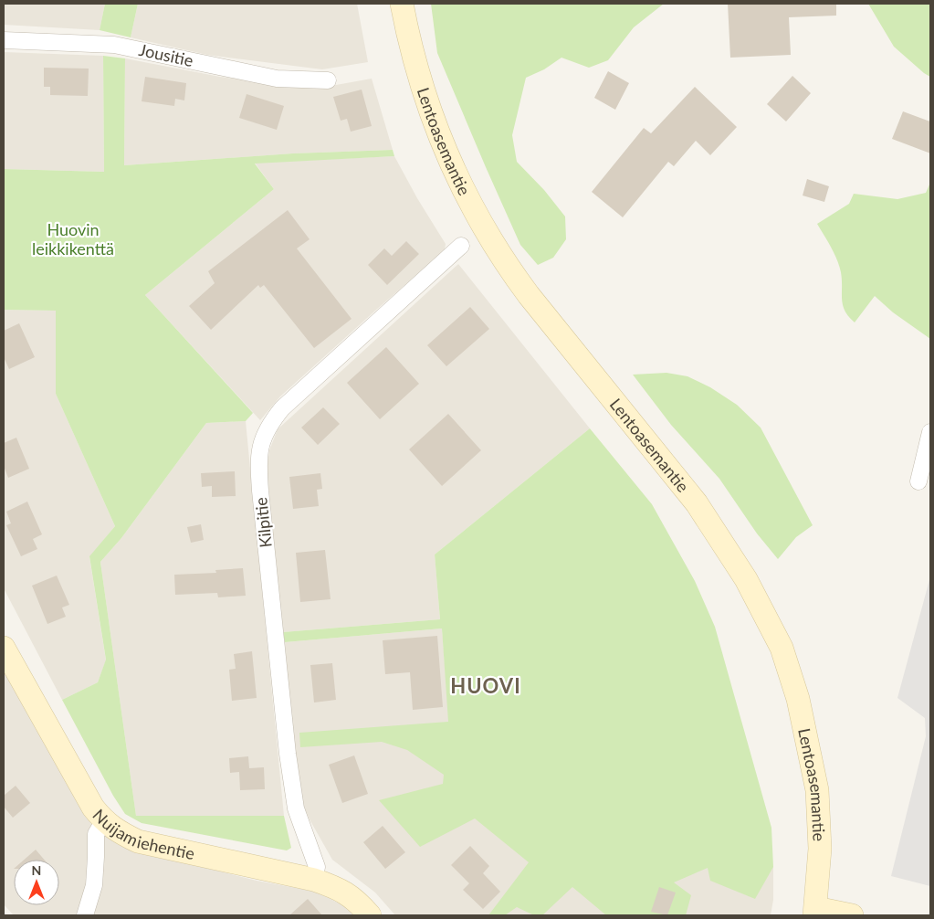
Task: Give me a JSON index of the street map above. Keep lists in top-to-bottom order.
{
  "streets": {
    "main road": ["Lentoasemantie", "Nuijamiehentie"],
    "street": ["Jousitie", "Kilpitie"]
  },
  "crossings": [
    ["Kilpitie", "Nuijamiehentie"]
  ],
  "districts": ["HUOVI"],
  "parks": ["Huovin leikkikenttä"],
  "north": "top"
}
